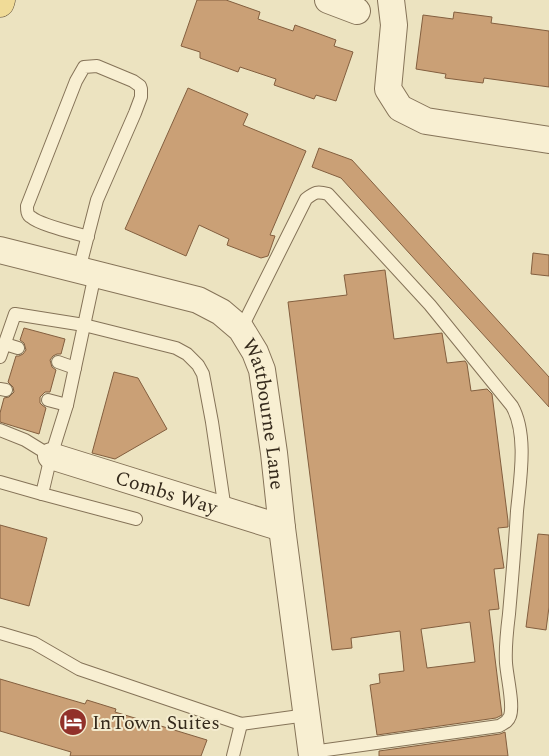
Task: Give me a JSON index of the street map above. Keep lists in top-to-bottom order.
{
  "streets": {
    "street": ["Wattbourne Lane", "Combs Way"]
  },
  "crossings": [
    ["Wattbourne Lane", "Combs Way"]
  ],
  "places": {
    "hotel": ["InTown Suites"]
  }
}
